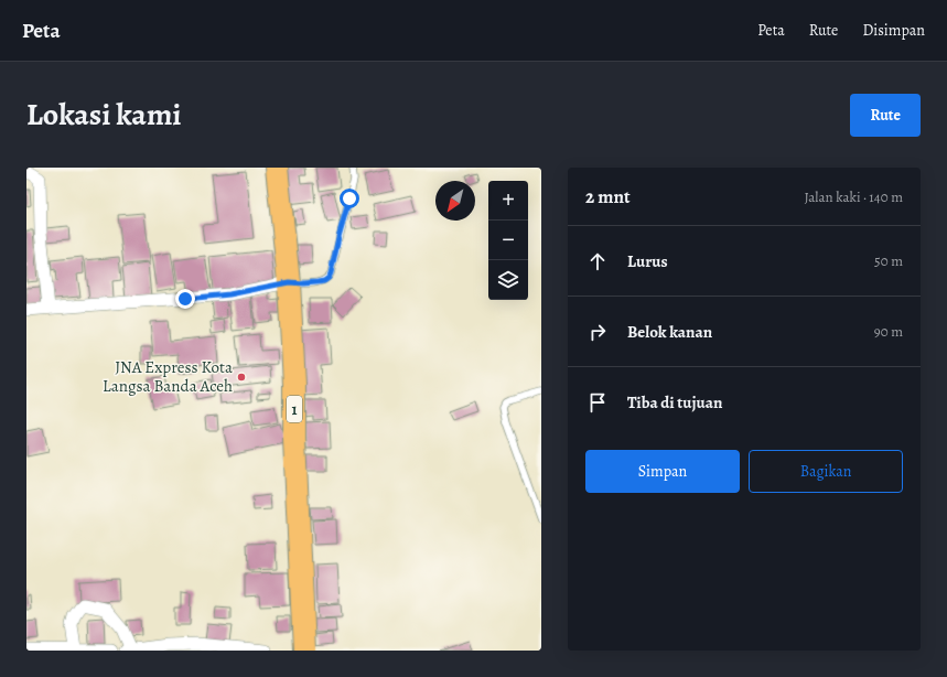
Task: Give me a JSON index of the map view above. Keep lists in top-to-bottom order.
{
  "streets": {
    "highway": ["1"]
  },
  "places": ["JNA Express Kota Langsa Banda Aceh"],
  "north": "bottom left",
  "page": {
    "header": "Peta",
    "nav": ["Peta", "Rute", "Disimpan"],
    "title": "Lokasi kami",
    "buttons": [
      "Rute",
      ["Simpan", "Bagikan"]
    ],
    "heading": ["2 mnt", "Jalan kaki · 140 m"],
    "map_buttons": ["+", "−"],
    "list": [
      ["Lurus", "50 m"],
      ["Belok kanan", "90 m"],
      "Tiba di tujuan"
    ]
  }
}
